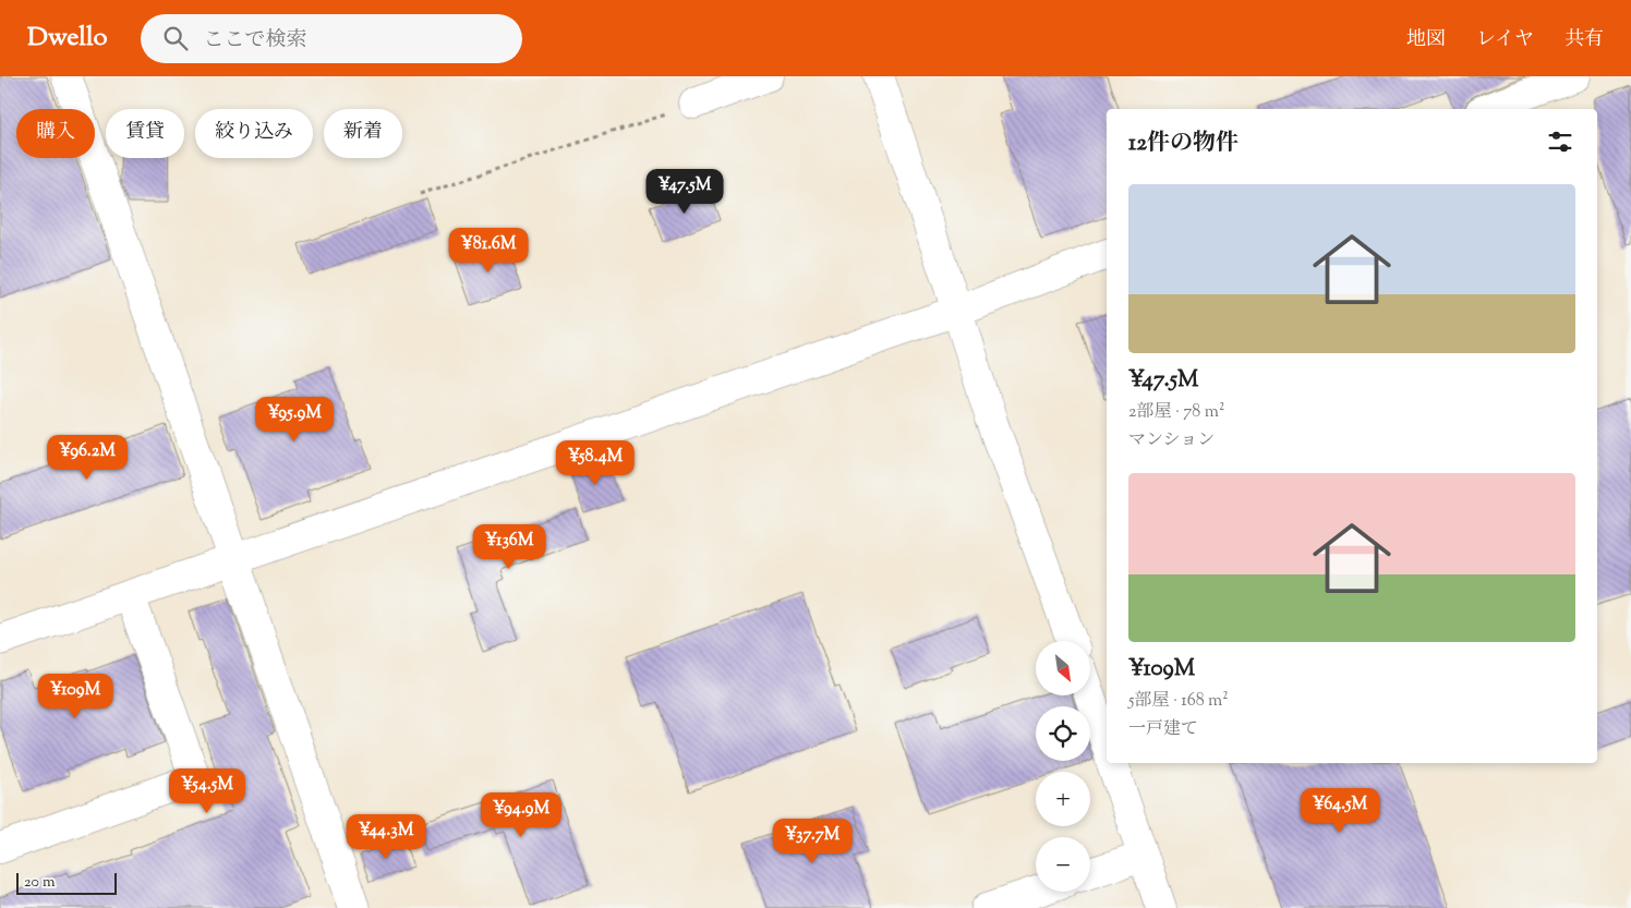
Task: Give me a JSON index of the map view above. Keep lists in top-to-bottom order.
{
  "scale_bar": "20 m",
  "north": "bottom right",
  "page": {
    "header": "Dwello",
    "search": "ここで検索",
    "nav": ["地図", "レイヤ", "共有"],
    "chip": [
      "購入",
      "賃貸",
      "絞り込み",
      "新着"
    ],
    "heading": "12件の物件",
    "price": [
      "¥47.5M",
      "¥81.6M",
      "¥95.9M",
      "¥96.2M",
      "¥58.4M",
      "¥136M",
      "¥109M",
      "¥54.5M",
      "¥64.5M",
      "¥94.9M",
      "¥44.3M",
      "¥37.7M"
    ],
    "list": [
      {
        "name": "¥47.5M",
        "note": "2部屋 · 78 m² · マンション"
      },
      {
        "name": "¥109M",
        "note": "5部屋 · 168 m² · 一戸建て"
      }
    ],
    "map_buttons": ["+", "−"],
    "scale": "20 m"
  }
}
